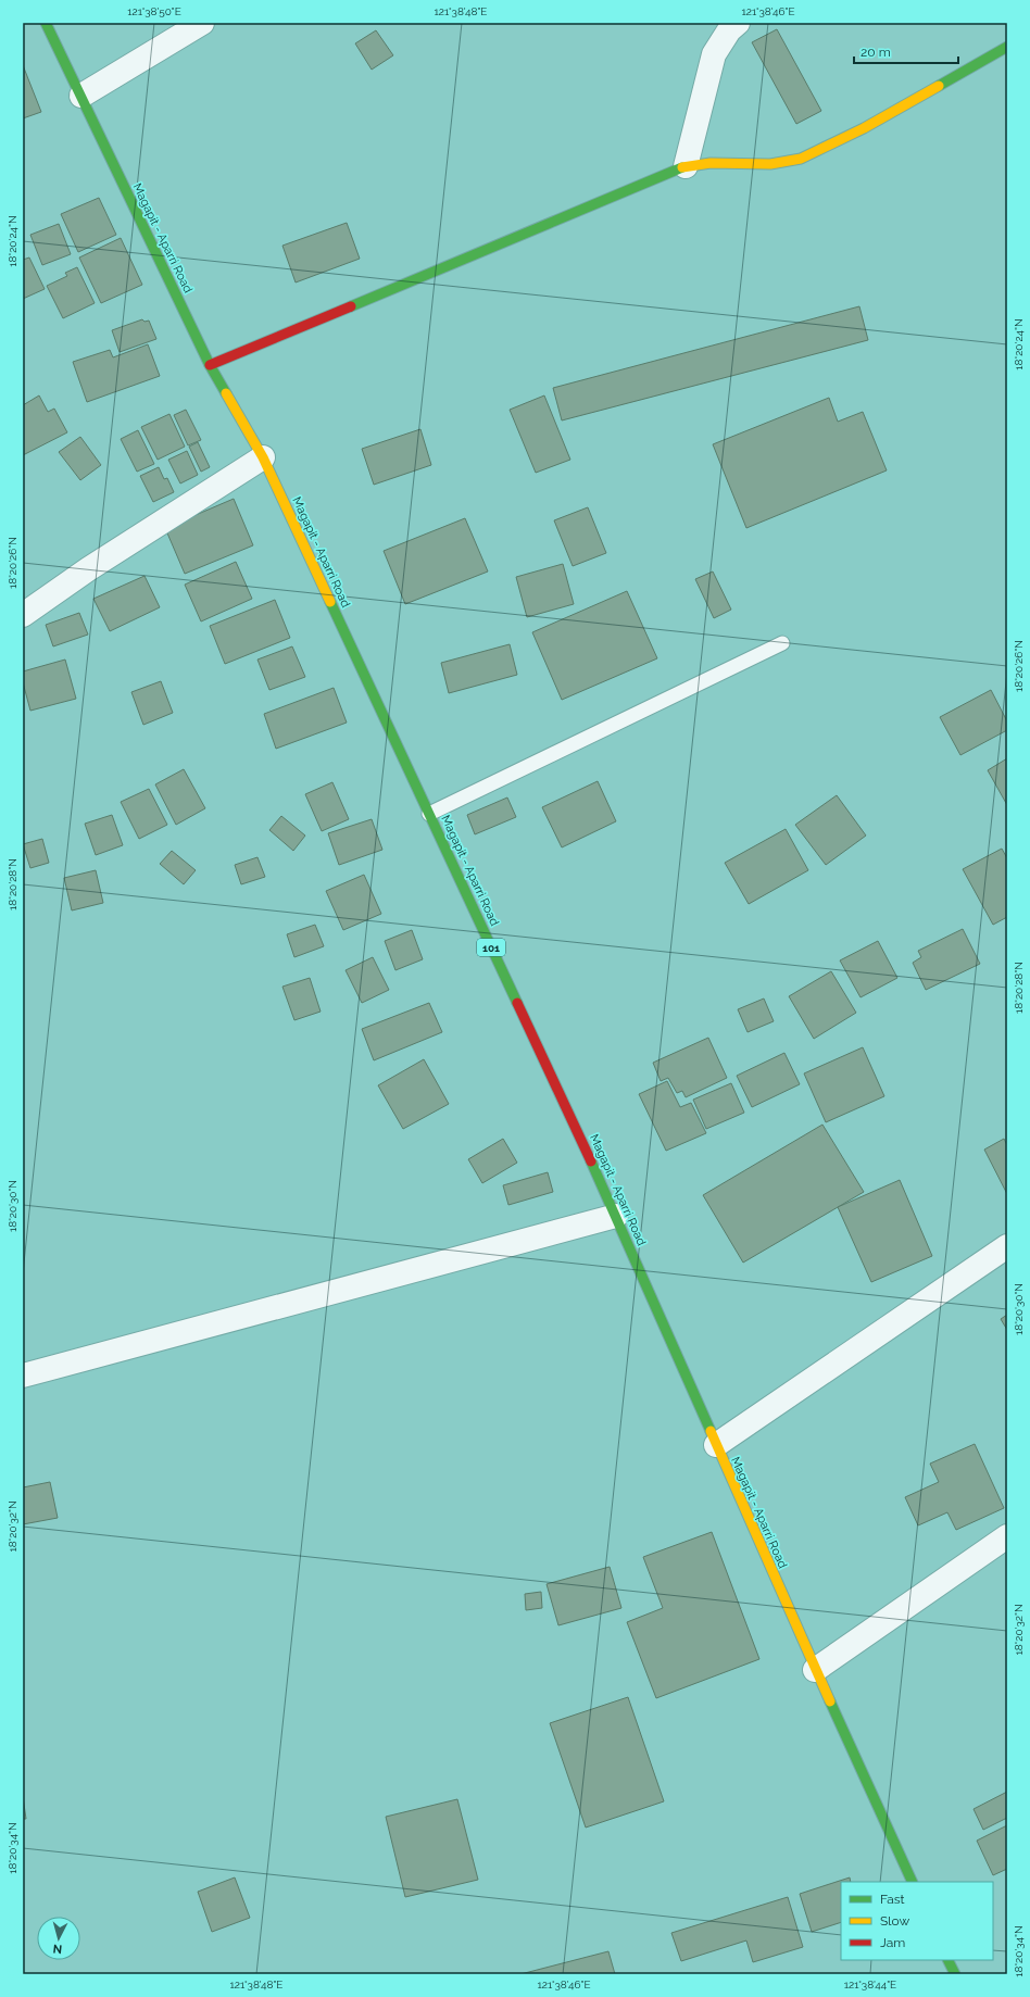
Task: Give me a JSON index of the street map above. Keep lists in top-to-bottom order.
{
  "streets": {
    "main road": ["Magapit - Aparri Road", "101"]
  },
  "legend": ["Fast", "Slow", "Jam"],
  "scale_bar": "20 m",
  "north": "bottom",
  "coordinates": [
    "121°38'50\"E",
    "121°38'48\"E",
    "121°38'46\"E",
    "18°20'24\"N",
    "18°20'26\"N",
    "18°20'28\"N",
    "18°20'30\"N",
    "18°20'32\"N",
    "18°20'34\"N",
    "121°38'44\"E"
  ]
}
